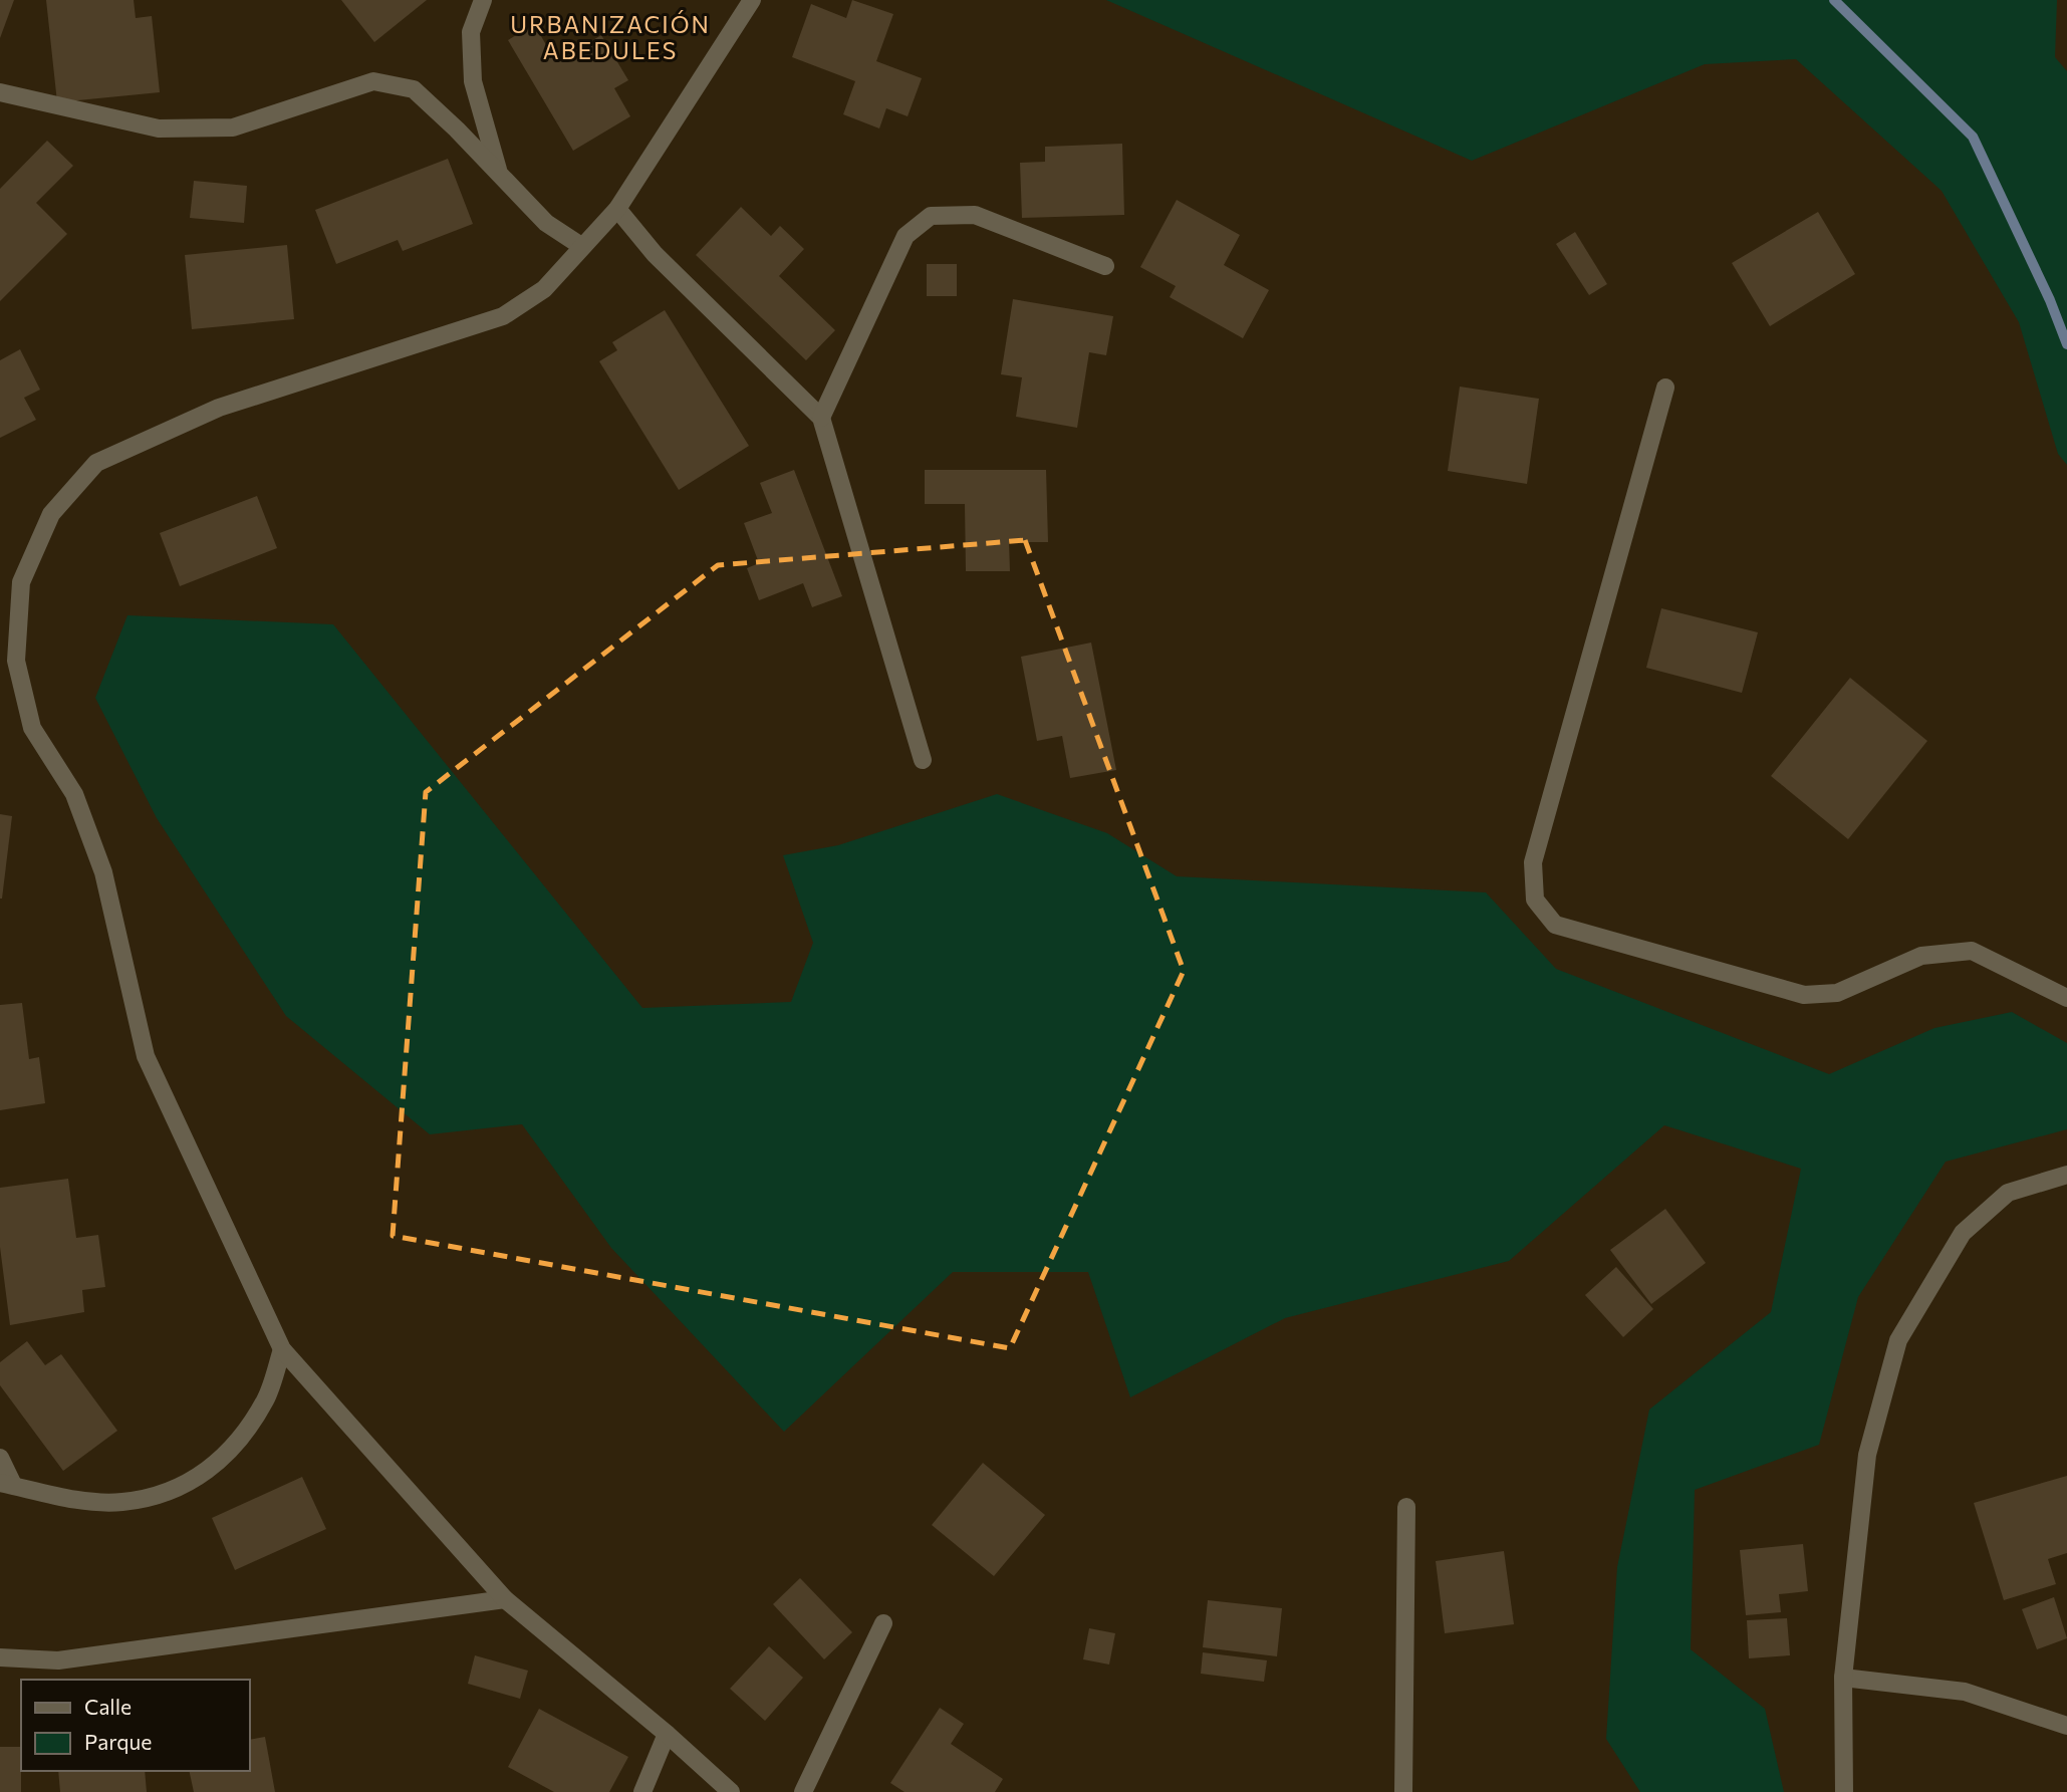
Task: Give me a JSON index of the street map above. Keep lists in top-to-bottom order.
{
  "districts": ["URBANIZACIÓN ABEDULES"],
  "legend": ["Calle", "Parque"]
}
